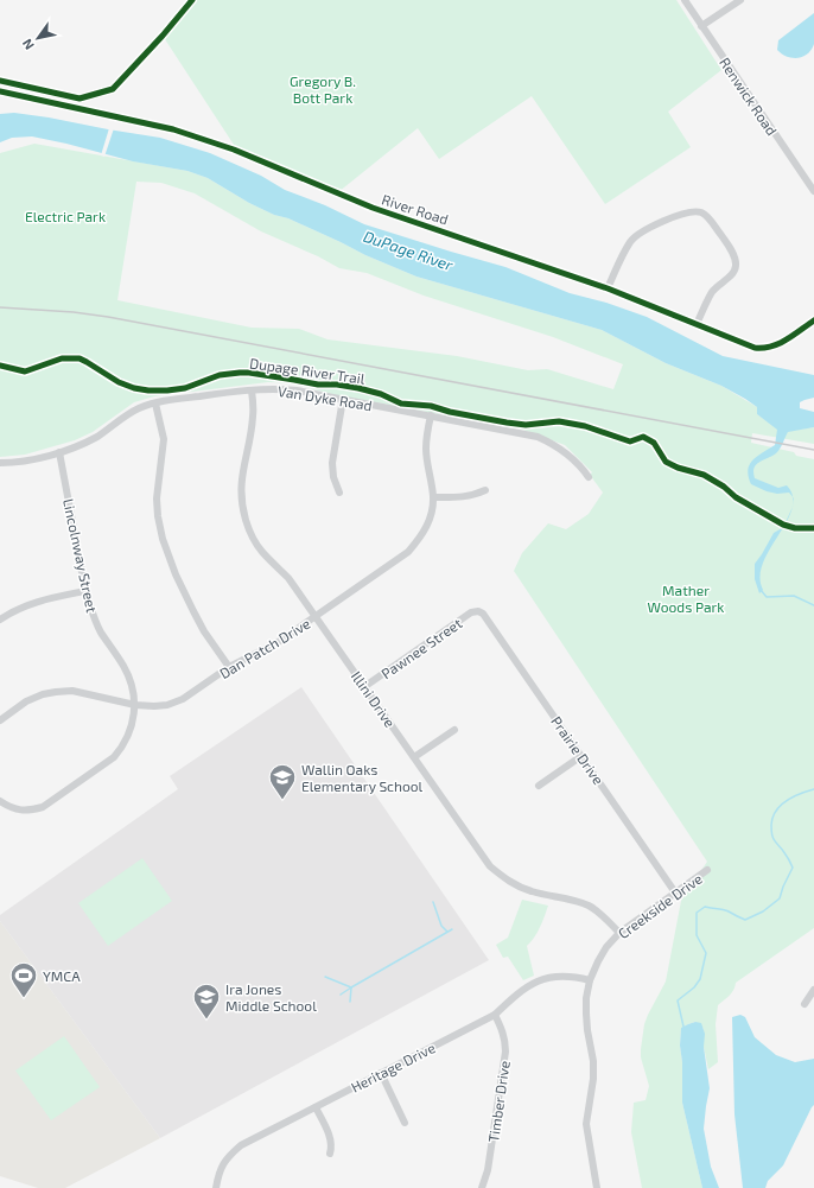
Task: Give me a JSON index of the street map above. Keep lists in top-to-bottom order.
{
  "streets": {
    "street": [
      "Renwick Road",
      "River Road",
      "Van Dyke Road",
      "Lincolnway Street",
      "Dan Patch Drive",
      "Pawnee Street",
      "Illini Drive",
      "Prairie Drive",
      "Creekside Drive",
      "Heritage Drive",
      "Timber Drive"
    ],
    "cycle path": ["Dupage River Trail"]
  },
  "crossings": [
    ["Van Dyke Road", "Lincolnway Street"],
    ["Van Dyke Road", "Dan Patch Drive"],
    ["Van Dyke Road", "Illini Drive"],
    ["Lincolnway Street", "Dan Patch Drive"],
    ["Dan Patch Drive", "Illini Drive"],
    ["Pawnee Street", "Illini Drive"],
    ["Pawnee Street", "Prairie Drive"],
    ["Illini Drive", "Creekside Drive"],
    ["Prairie Drive", "Creekside Drive"],
    ["Creekside Drive", "Heritage Drive"],
    ["Heritage Drive", "Timber Drive"]
  ],
  "water": ["DuPage River"],
  "parks": ["Gregory B. Bott Park", "Electric Park", "Mather Woods Park"],
  "places": {
    "school or university": ["Wallin Oaks Elementary School", "Ira Jones Middle School"],
    "sports": ["YMCA"]
  },
  "north": "bottom left"
}
